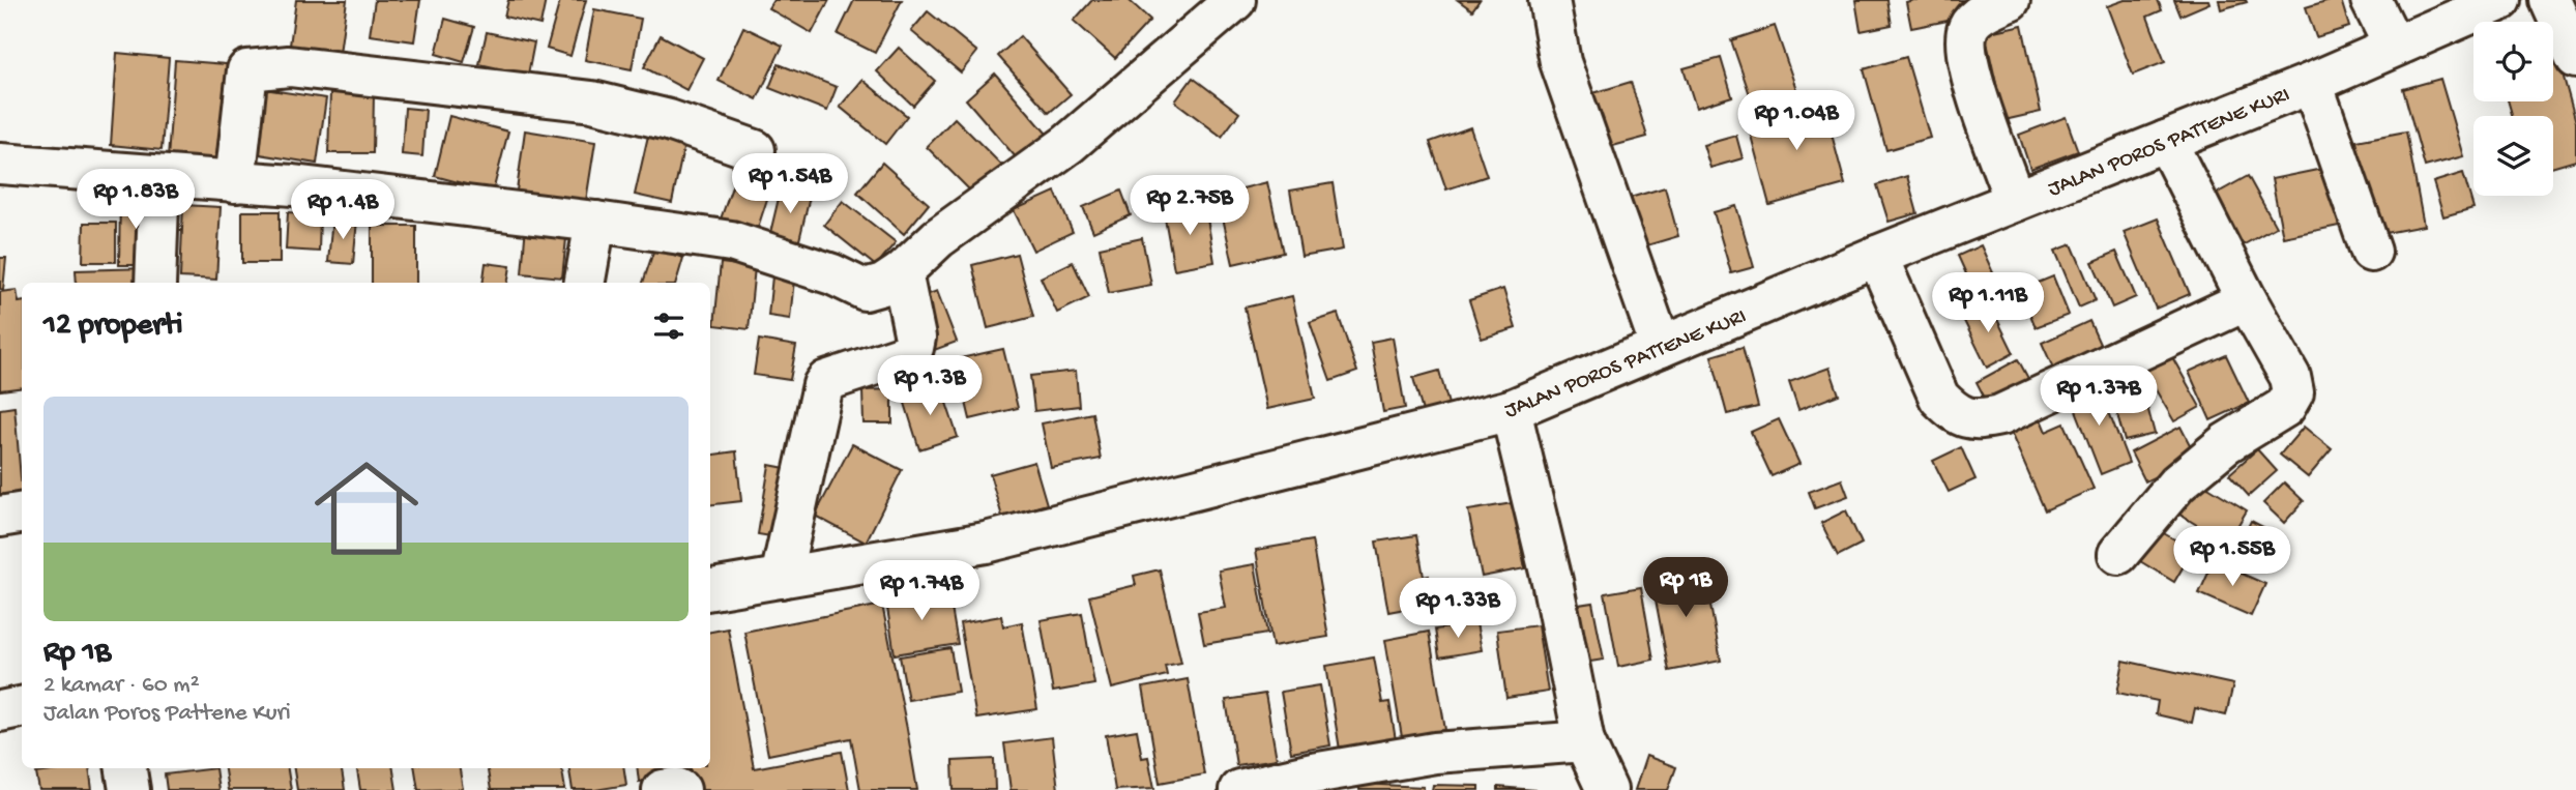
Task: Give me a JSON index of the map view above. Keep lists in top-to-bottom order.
{
  "streets": {
    "street": ["JALAN POROS PATTENE KURI"]
  },
  "page": {
    "price": [
      "Rp 1.04B",
      "Rp 1.54B",
      "Rp 1.83B",
      "Rp 2.75B",
      "Rp 1.4B",
      "Rp 1.11B",
      "Rp 1.3B",
      "Rp 1.37B",
      "Rp 1.55B",
      "Rp 1B",
      "Rp 1.74B",
      "Rp 1.33B"
    ],
    "heading": "12 properti",
    "list": [
      {
        "name": "Rp 1B",
        "note": "2 kamar · 60 m² · Jalan Poros Pattene Kuri"
      }
    ]
  }
}
